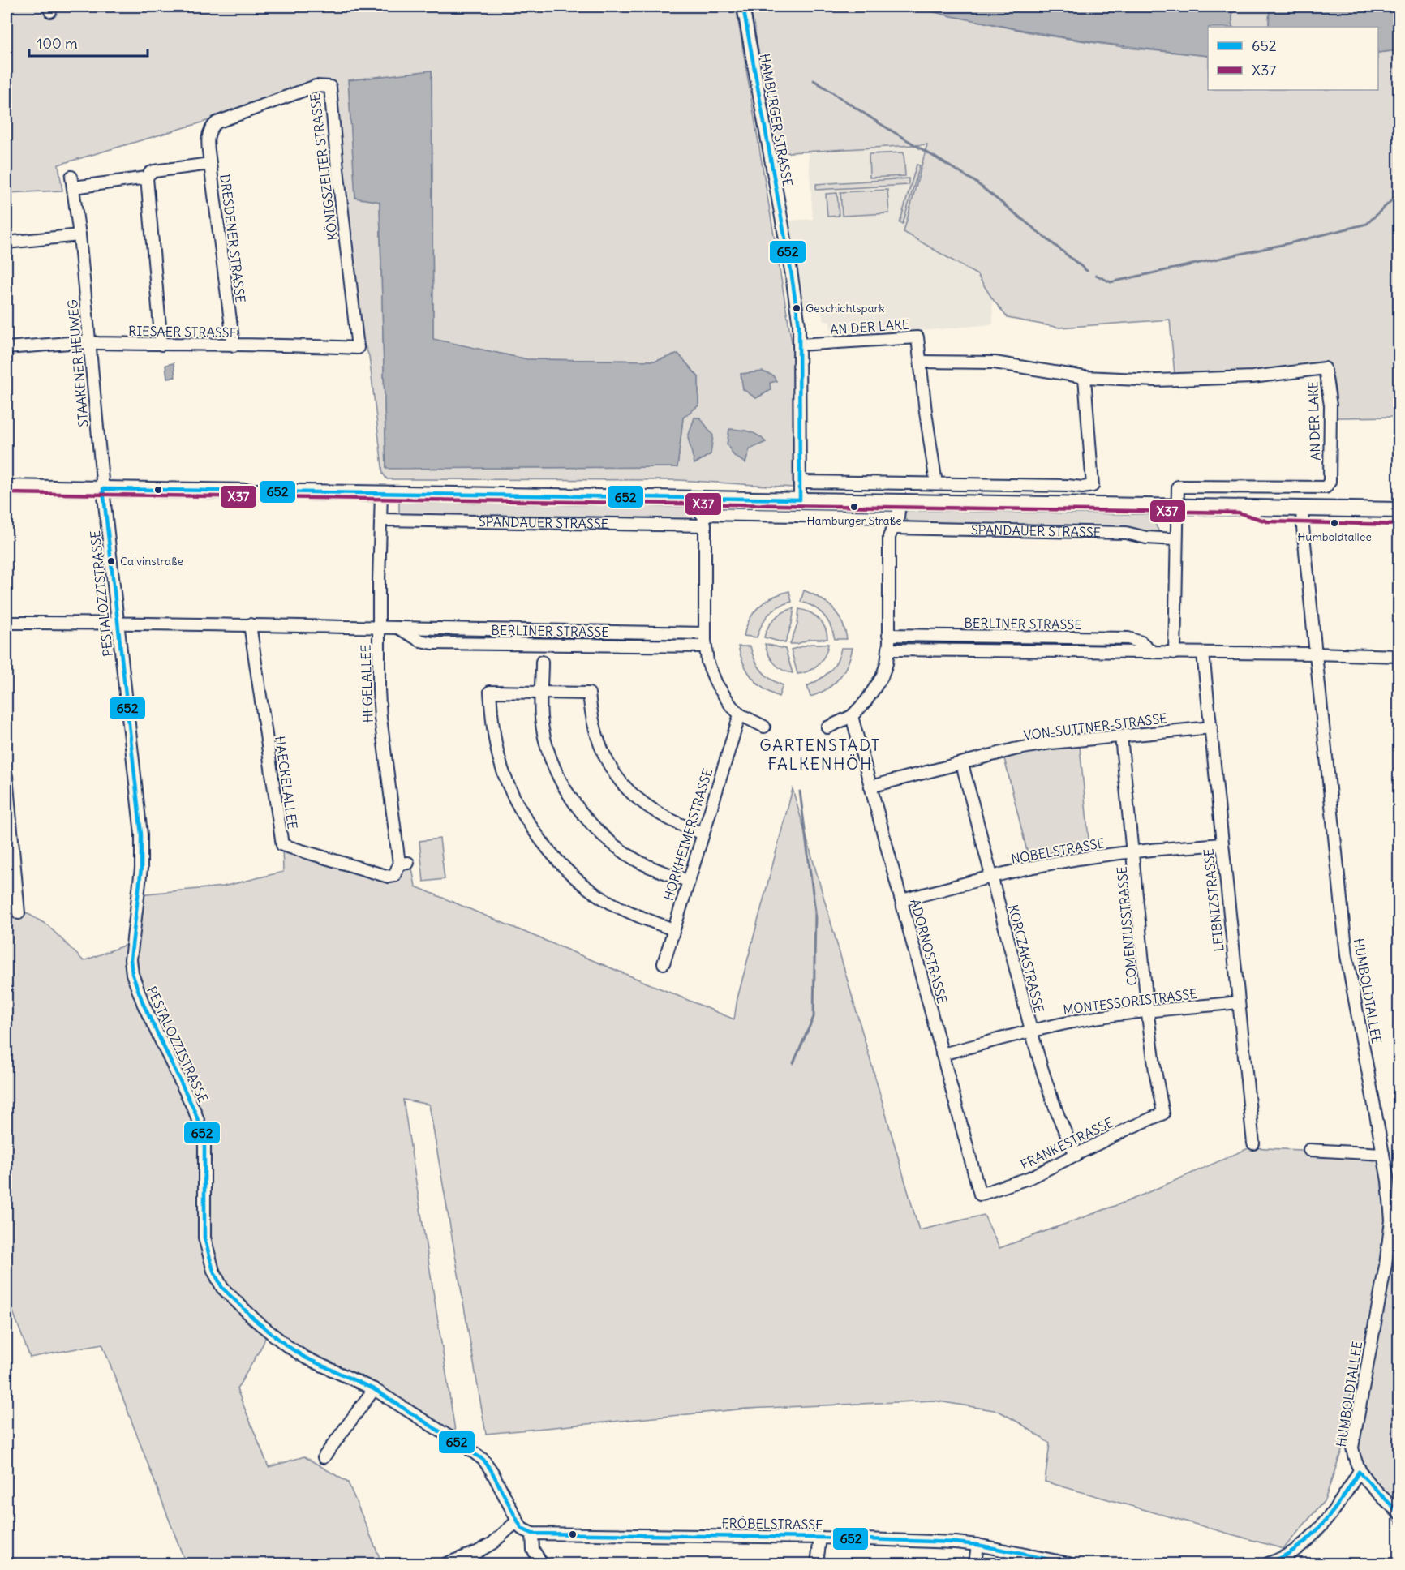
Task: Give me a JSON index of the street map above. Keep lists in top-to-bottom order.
{
  "streets": {
    "main road": ["SPANDAUER STRASSE"],
    "street": [
      "HAMBURGER STRASSE",
      "KÖNIGSZELTER STRASSE",
      "DRESDENER STRASSE",
      "AN DER LAKE",
      "RIESAER STRASSE",
      "STAAKENER HEUWEG",
      "PESTALOZZISTRASSE",
      "BERLINER STRASSE",
      "HEGELALLEE",
      "VON-SUTTNER-STRASSE",
      "HAECKELALLEE",
      "HORKHEIMERSTRASSE",
      "NOBELSTRASSE",
      "LEIBNIZSTRASSE",
      "COMENIUSSTRASSE",
      "ADORNOSTRASSE",
      "KORCZAKSTRASSE",
      "HUMBOLDTALLEE",
      "MONTESSORISTRASSE",
      "FRANKESTRASSE",
      "FRÖBELSTRASSE"
    ]
  },
  "crossings": [
    ["HAMBURGER STRASSE", "AN DER LAKE"],
    ["HAMBURGER STRASSE", "SPANDAUER STRASSE"],
    ["KÖNIGSZELTER STRASSE", "DRESDENER STRASSE"],
    ["KÖNIGSZELTER STRASSE", "RIESAER STRASSE"],
    ["DRESDENER STRASSE", "RIESAER STRASSE"],
    ["AN DER LAKE", "SPANDAUER STRASSE"],
    ["RIESAER STRASSE", "STAAKENER HEUWEG"],
    ["STAAKENER HEUWEG", "SPANDAUER STRASSE"],
    ["STAAKENER HEUWEG", "PESTALOZZISTRASSE"],
    ["SPANDAUER STRASSE", "PESTALOZZISTRASSE"],
    ["SPANDAUER STRASSE", "HEGELALLEE"],
    ["SPANDAUER STRASSE", "HUMBOLDTALLEE"],
    ["PESTALOZZISTRASSE", "BERLINER STRASSE"],
    ["PESTALOZZISTRASSE", "FRÖBELSTRASSE"],
    ["BERLINER STRASSE", "HEGELALLEE"],
    ["BERLINER STRASSE", "HAECKELALLEE"],
    ["BERLINER STRASSE", "LEIBNIZSTRASSE"],
    ["BERLINER STRASSE", "HUMBOLDTALLEE"],
    ["HEGELALLEE", "HAECKELALLEE"],
    ["VON-SUTTNER-STRASSE", "LEIBNIZSTRASSE"],
    ["VON-SUTTNER-STRASSE", "COMENIUSSTRASSE"],
    ["VON-SUTTNER-STRASSE", "ADORNOSTRASSE"],
    ["VON-SUTTNER-STRASSE", "KORCZAKSTRASSE"],
    ["NOBELSTRASSE", "LEIBNIZSTRASSE"],
    ["NOBELSTRASSE", "COMENIUSSTRASSE"],
    ["NOBELSTRASSE", "ADORNOSTRASSE"],
    ["NOBELSTRASSE", "KORCZAKSTRASSE"],
    ["LEIBNIZSTRASSE", "MONTESSORISTRASSE"],
    ["COMENIUSSTRASSE", "MONTESSORISTRASSE"],
    ["COMENIUSSTRASSE", "FRANKESTRASSE"],
    ["ADORNOSTRASSE", "MONTESSORISTRASSE"],
    ["ADORNOSTRASSE", "FRANKESTRASSE"],
    ["KORCZAKSTRASSE", "MONTESSORISTRASSE"],
    ["KORCZAKSTRASSE", "FRANKESTRASSE"]
  ],
  "districts": ["GARTENSTADT FALKENHÖH"],
  "places": [
    "Geschichtspark",
    "Hamburger Straße",
    "Humboldtallee",
    "Calvinstraße"
  ],
  "lines": ["transit line 652", "transit line X37"],
  "legend": ["652", "X37"],
  "scale_bar": "100 m"
}
